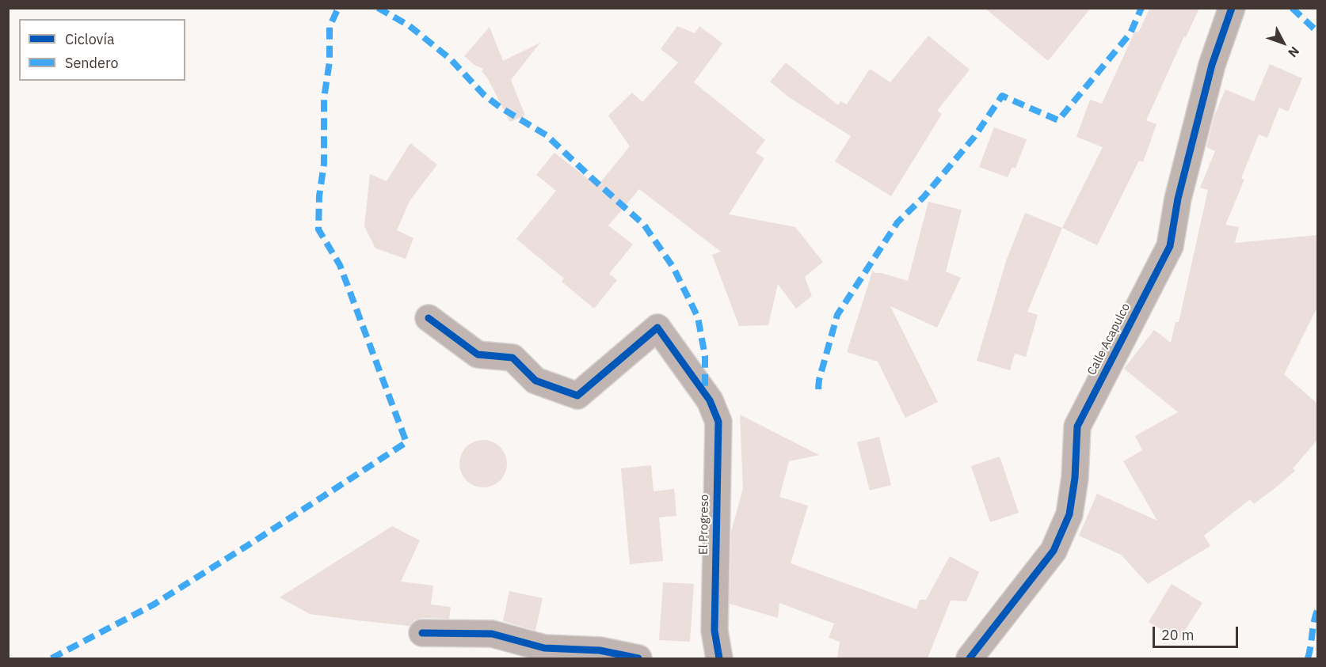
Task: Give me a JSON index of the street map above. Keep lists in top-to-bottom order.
{
  "streets": {
    "street": ["Calle Acapulco", "El Progreso"]
  },
  "legend": ["Ciclovía", "Sendero"],
  "scale_bar": "20 m",
  "north": "bottom right"
}
